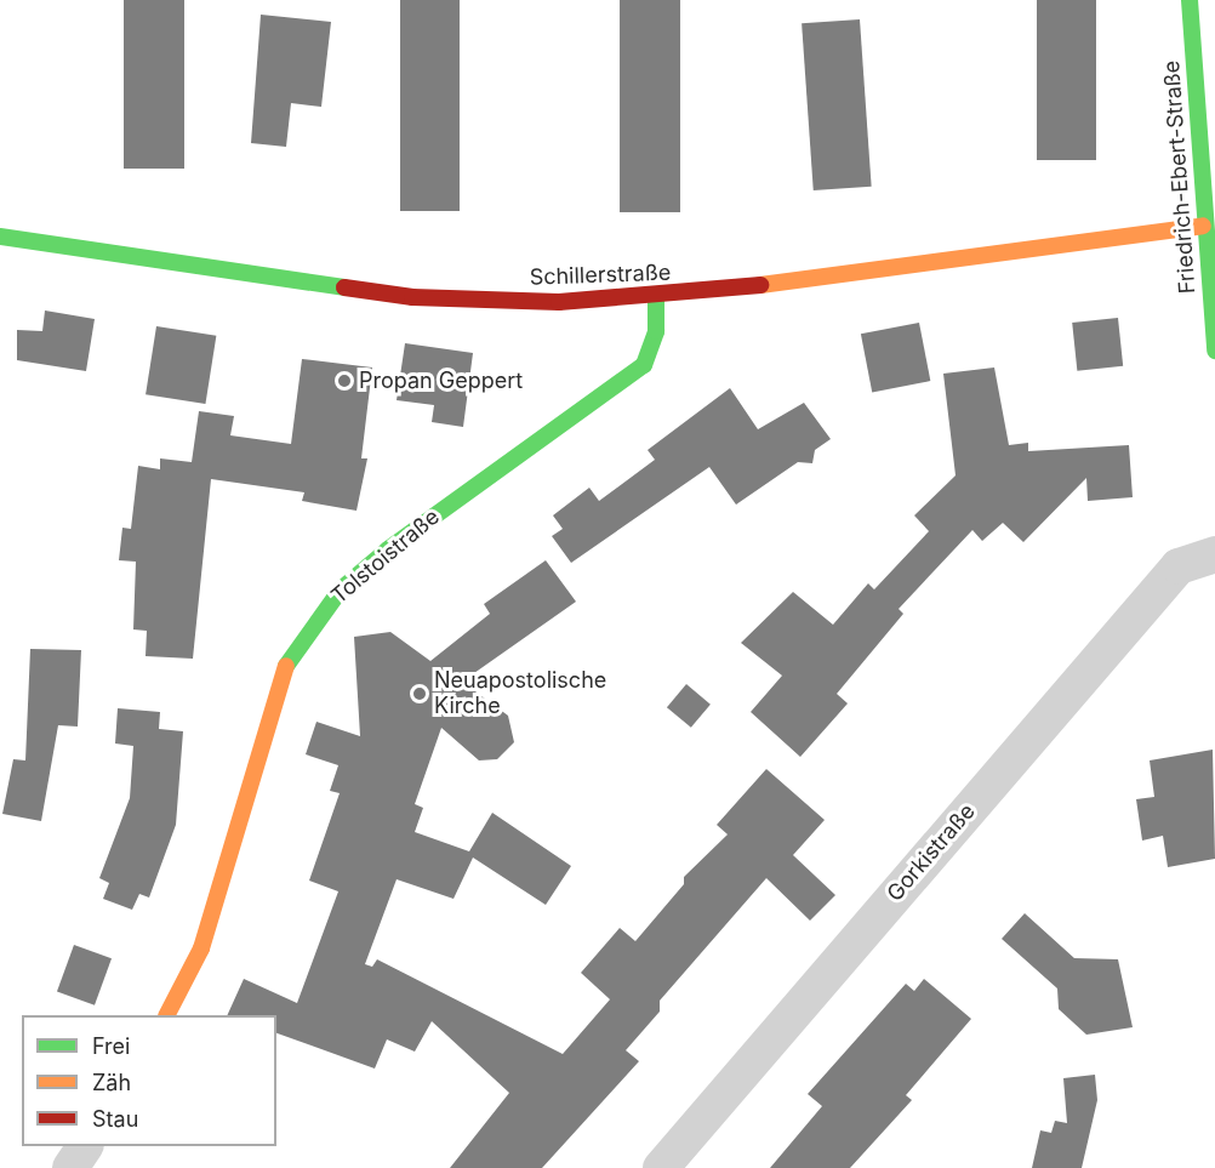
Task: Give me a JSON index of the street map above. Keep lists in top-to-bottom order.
{
  "streets": {
    "street": [
      "Friedrich-Ebert-Straße",
      "Schillerstraße",
      "Tolstoistraße",
      "Gorkistraße"
    ]
  },
  "crossings": [
    ["Friedrich-Ebert-Straße", "Schillerstraße"],
    ["Schillerstraße", "Tolstoistraße"]
  ],
  "places": ["Propan Geppert", "Neuapostolische Kirche"],
  "legend": ["Frei", "Zäh", "Stau"]
}
